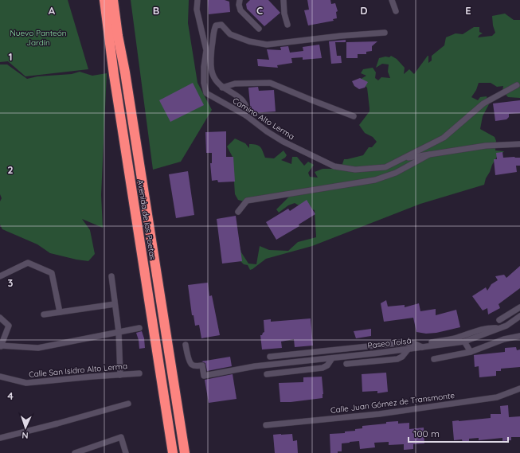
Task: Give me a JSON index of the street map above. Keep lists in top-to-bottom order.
{
  "streets": {
    "highway": ["Avenida de los Poetas"],
    "street": [
      "Camino Alto Lerma",
      "Paseo Tolsá",
      "Calle San Isidro Alto Lerma",
      "Calle Juan Gómez de Transmonte"
    ]
  },
  "parks": ["Nuevo Panteón Jardín"],
  "scale_bar": "100 m",
  "north": "bottom",
  "grid": {
    "columns": [
      "A",
      "B",
      "C",
      "D",
      "E"
    ],
    "rows": [
      "1",
      "2",
      "3",
      "4"
    ]
  }
}
